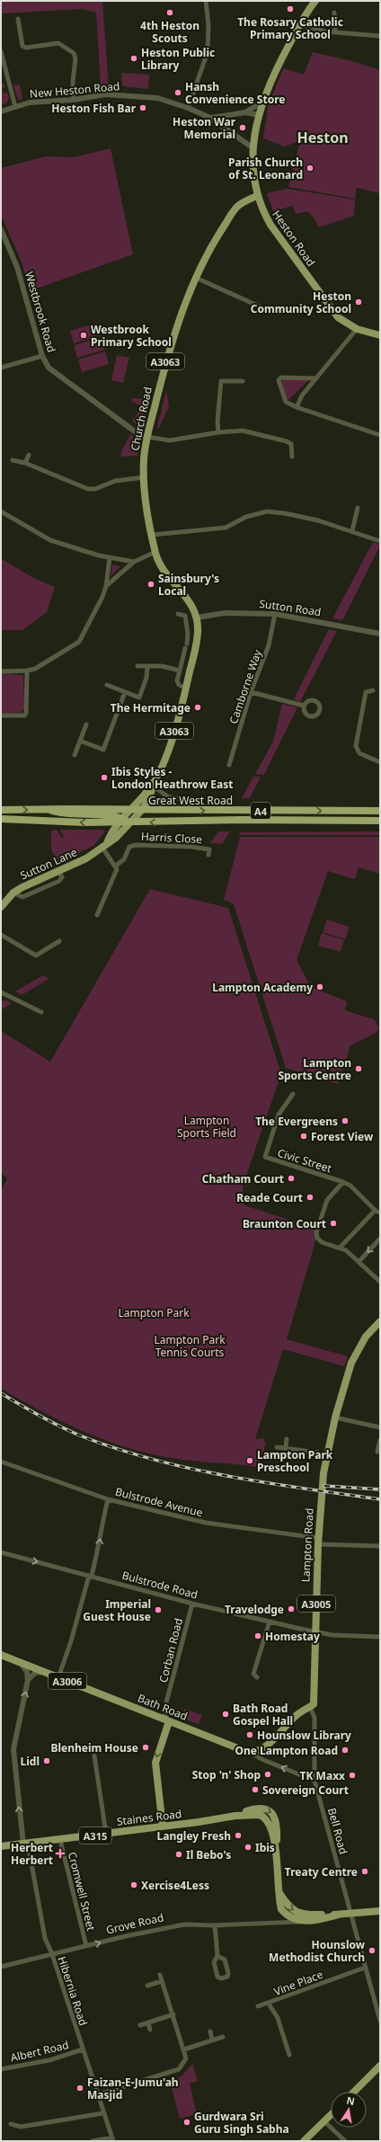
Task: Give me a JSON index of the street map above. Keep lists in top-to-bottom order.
{
  "streets": {
    "highway": ["Great West Road", "A4"],
    "main road": [
      "Heston Road",
      "A3063",
      "Church Road",
      "Sutton Lane",
      "Lampton Road",
      "A3005",
      "A3006",
      "Bath Road",
      "Staines Road",
      "A315"
    ],
    "street": [
      "New Heston Road",
      "Westbrook Road",
      "Sutton Road",
      "Camborne Way",
      "Harris Close",
      "Civic Street",
      "Bulstrode Avenue",
      "Bulstrode Road",
      "Corban Road",
      "Bell Road",
      "Cromwell Street",
      "Grove Road",
      "Vine Place",
      "Hibernia Road",
      "Albert Road"
    ]
  },
  "crossings": [
    ["New Heston Road", "Heston Road"],
    ["Heston Road", "Church Road"],
    ["Westbrook Road", "Church Road"],
    ["A3063", "Church Road"],
    ["A3063", "Sutton Road"],
    ["A3063", "Great West Road"],
    ["A3063", "Sutton Lane"],
    ["Church Road", "Sutton Road"],
    ["Sutton Road", "Camborne Way"],
    ["Great West Road", "A4"],
    ["Great West Road", "Sutton Lane"],
    ["A4", "Sutton Lane"],
    ["Bulstrode Avenue", "Lampton Road"],
    ["Lampton Road", "Bulstrode Road"],
    ["Lampton Road", "Bell Road"],
    ["Bulstrode Road", "Corban Road"],
    ["Corban Road", "Bath Road"],
    ["Bath Road", "Bell Road"],
    ["Staines Road", "Cromwell Street"],
    ["Staines Road", "Hibernia Road"],
    ["Bell Road", "Vine Place"],
    ["Cromwell Street", "Grove Road"],
    ["Grove Road", "Hibernia Road"],
    ["Hibernia Road", "Albert Road"]
  ],
  "one_way": ["Grove Road"],
  "districts": ["Heston"],
  "parks": ["Lampton Sports Field", "Lampton Park", "Lampton Park Tennis Courts"],
  "places": {
    "other": [
      "The Rosary Catholic Primary School",
      "4th Heston Scouts",
      "Heston Public Library",
      "Hansh Convenience Store",
      "Heston Fish Bar",
      "Heston War Memorial",
      "Parish Church of St. Leonard",
      "Heston Community School",
      "Westbrook Primary School",
      "Sainsbury's Local",
      "The Hermitage",
      "Ibis Styles - London Heathrow East",
      "Lampton Academy",
      "Lampton Sports Centre",
      "The Evergreens",
      "Forest View",
      "Chatham Court",
      "Reade Court",
      "Braunton Court",
      "Lampton Park Preschool",
      "Travelodge",
      "Imperial Guest House",
      "Homestay",
      "Bath Road Gospel Hall",
      "Hounslow Library",
      "Blenheim House",
      "One Lampton Road",
      "Lidl",
      "Stop 'n' Shop",
      "TK Maxx",
      "Sovereign Court",
      "Langley Fresh",
      "Ibis",
      "Il Bebo's",
      "Treaty Centre",
      "Xercise4Less",
      "Hounslow Methodist Church",
      "Faizan-E-Jumu'ah Masjid",
      "Gurdwara Sri Guru Singh Sabha"
    ],
    "health": ["Herbert Herbert"]
  },
  "north": "top"
}
